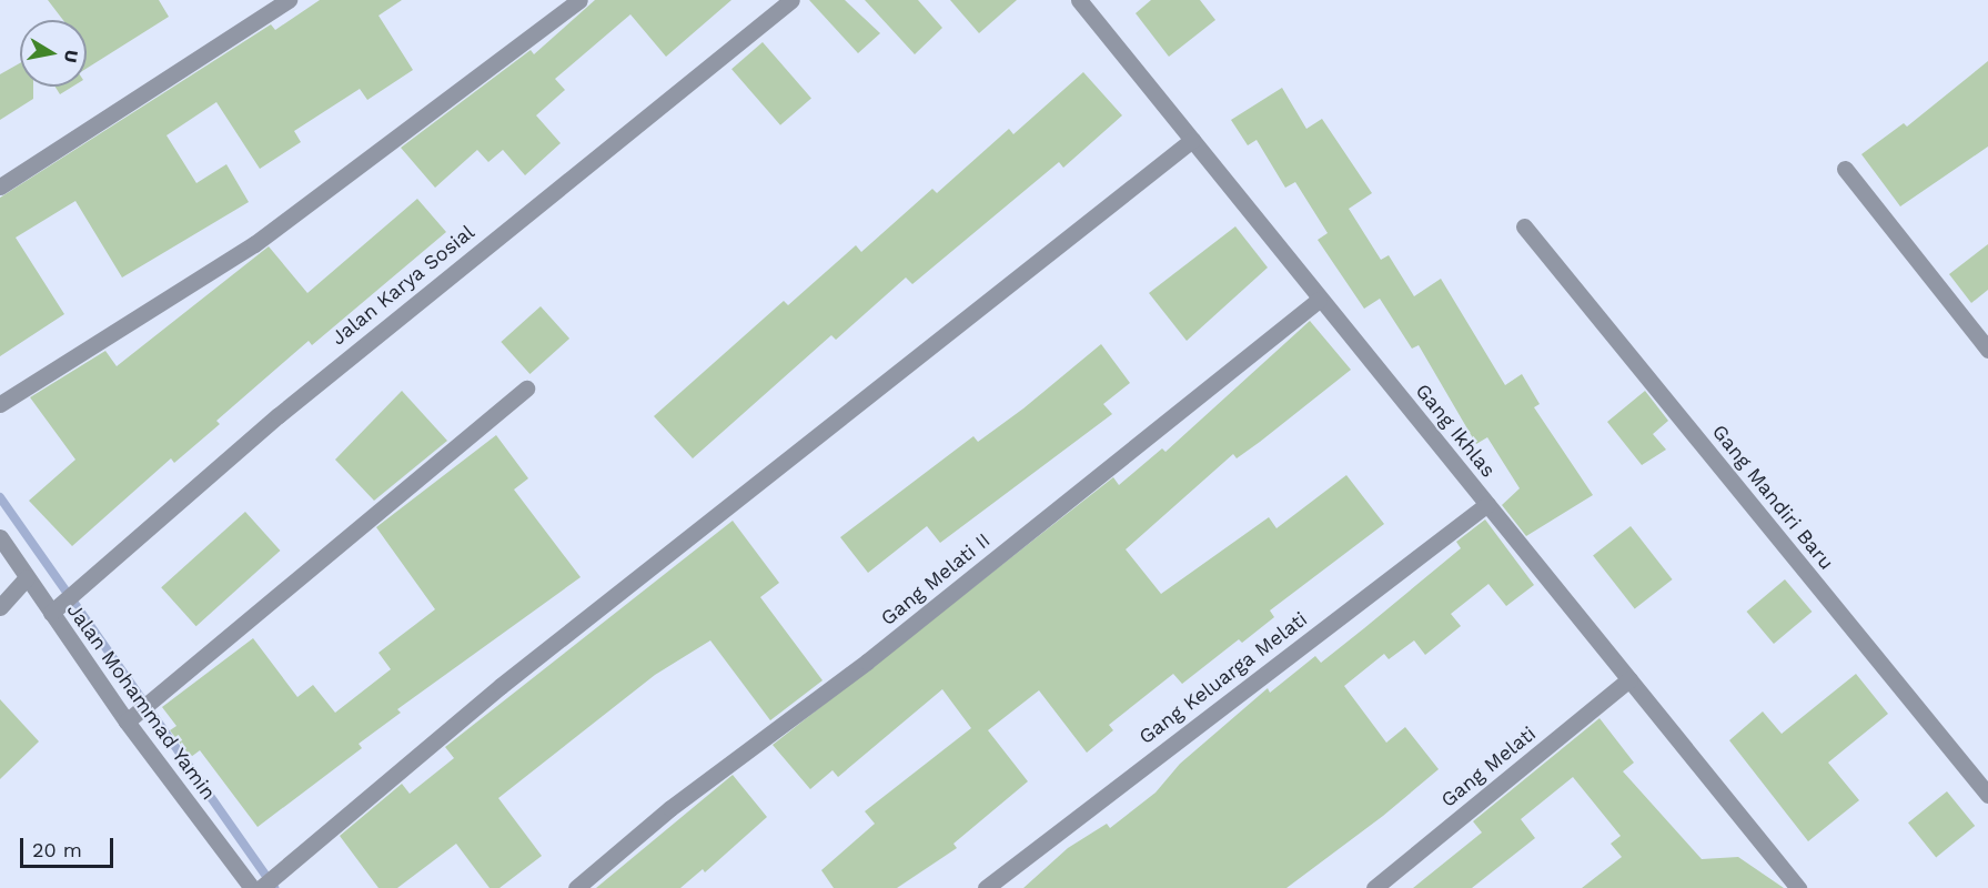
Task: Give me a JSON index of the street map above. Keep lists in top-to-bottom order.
{
  "streets": {
    "street": [
      "Jalan Karya Sosial",
      "Gang Ikhlas",
      "Gang Mandiri Baru",
      "Gang Melati II",
      "Gang Keluarga Melati",
      "Jalan Mohammad Yamin",
      "Gang Melati"
    ]
  },
  "crossings": [
    ["Jalan Karya Sosial", "Jalan Mohammad Yamin"],
    ["Gang Ikhlas", "Gang Melati II"],
    ["Gang Ikhlas", "Gang Keluarga Melati"],
    ["Gang Ikhlas", "Gang Melati"]
  ],
  "scale_bar": "20 m",
  "north": "right"
}
